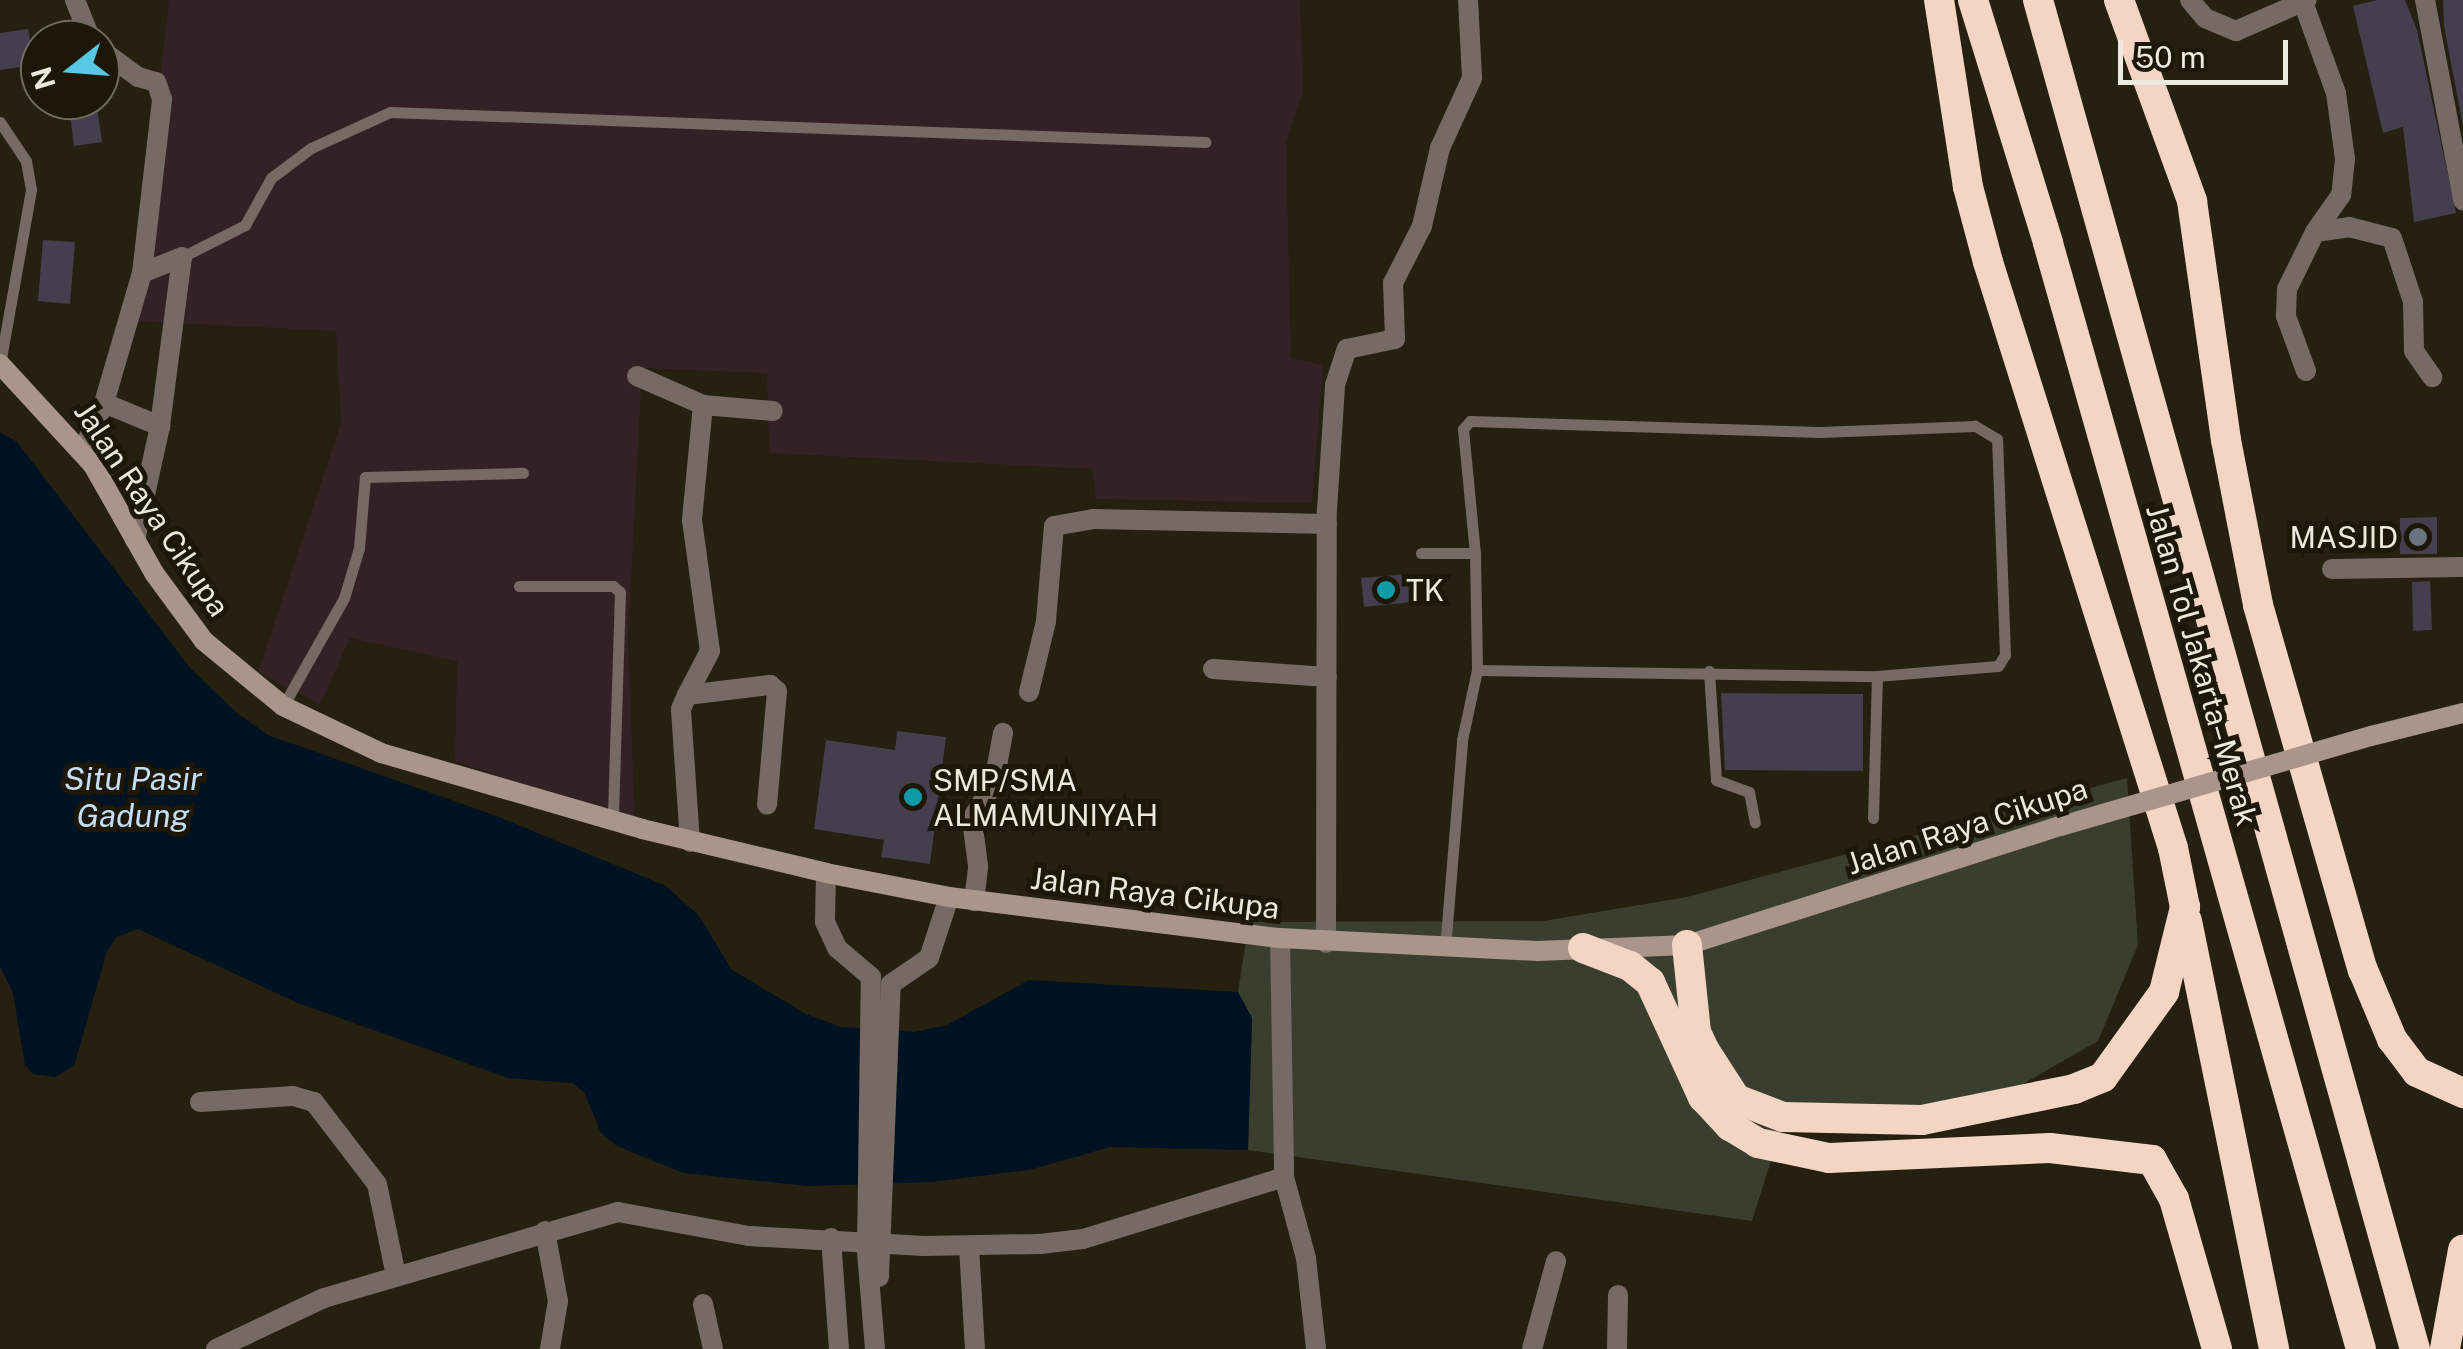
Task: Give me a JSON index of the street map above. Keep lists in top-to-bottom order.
{
  "streets": {
    "highway": ["Jalan Tol Jakarta–Merak"],
    "main road": ["Jalan Raya Cikupa"]
  },
  "water": ["Situ Pasir Gadung"],
  "places": ["MASJID", "TK", "SMP/SMA ALMAMUNIYAH"],
  "scale_bar": "50 m",
  "north": "left"
}
